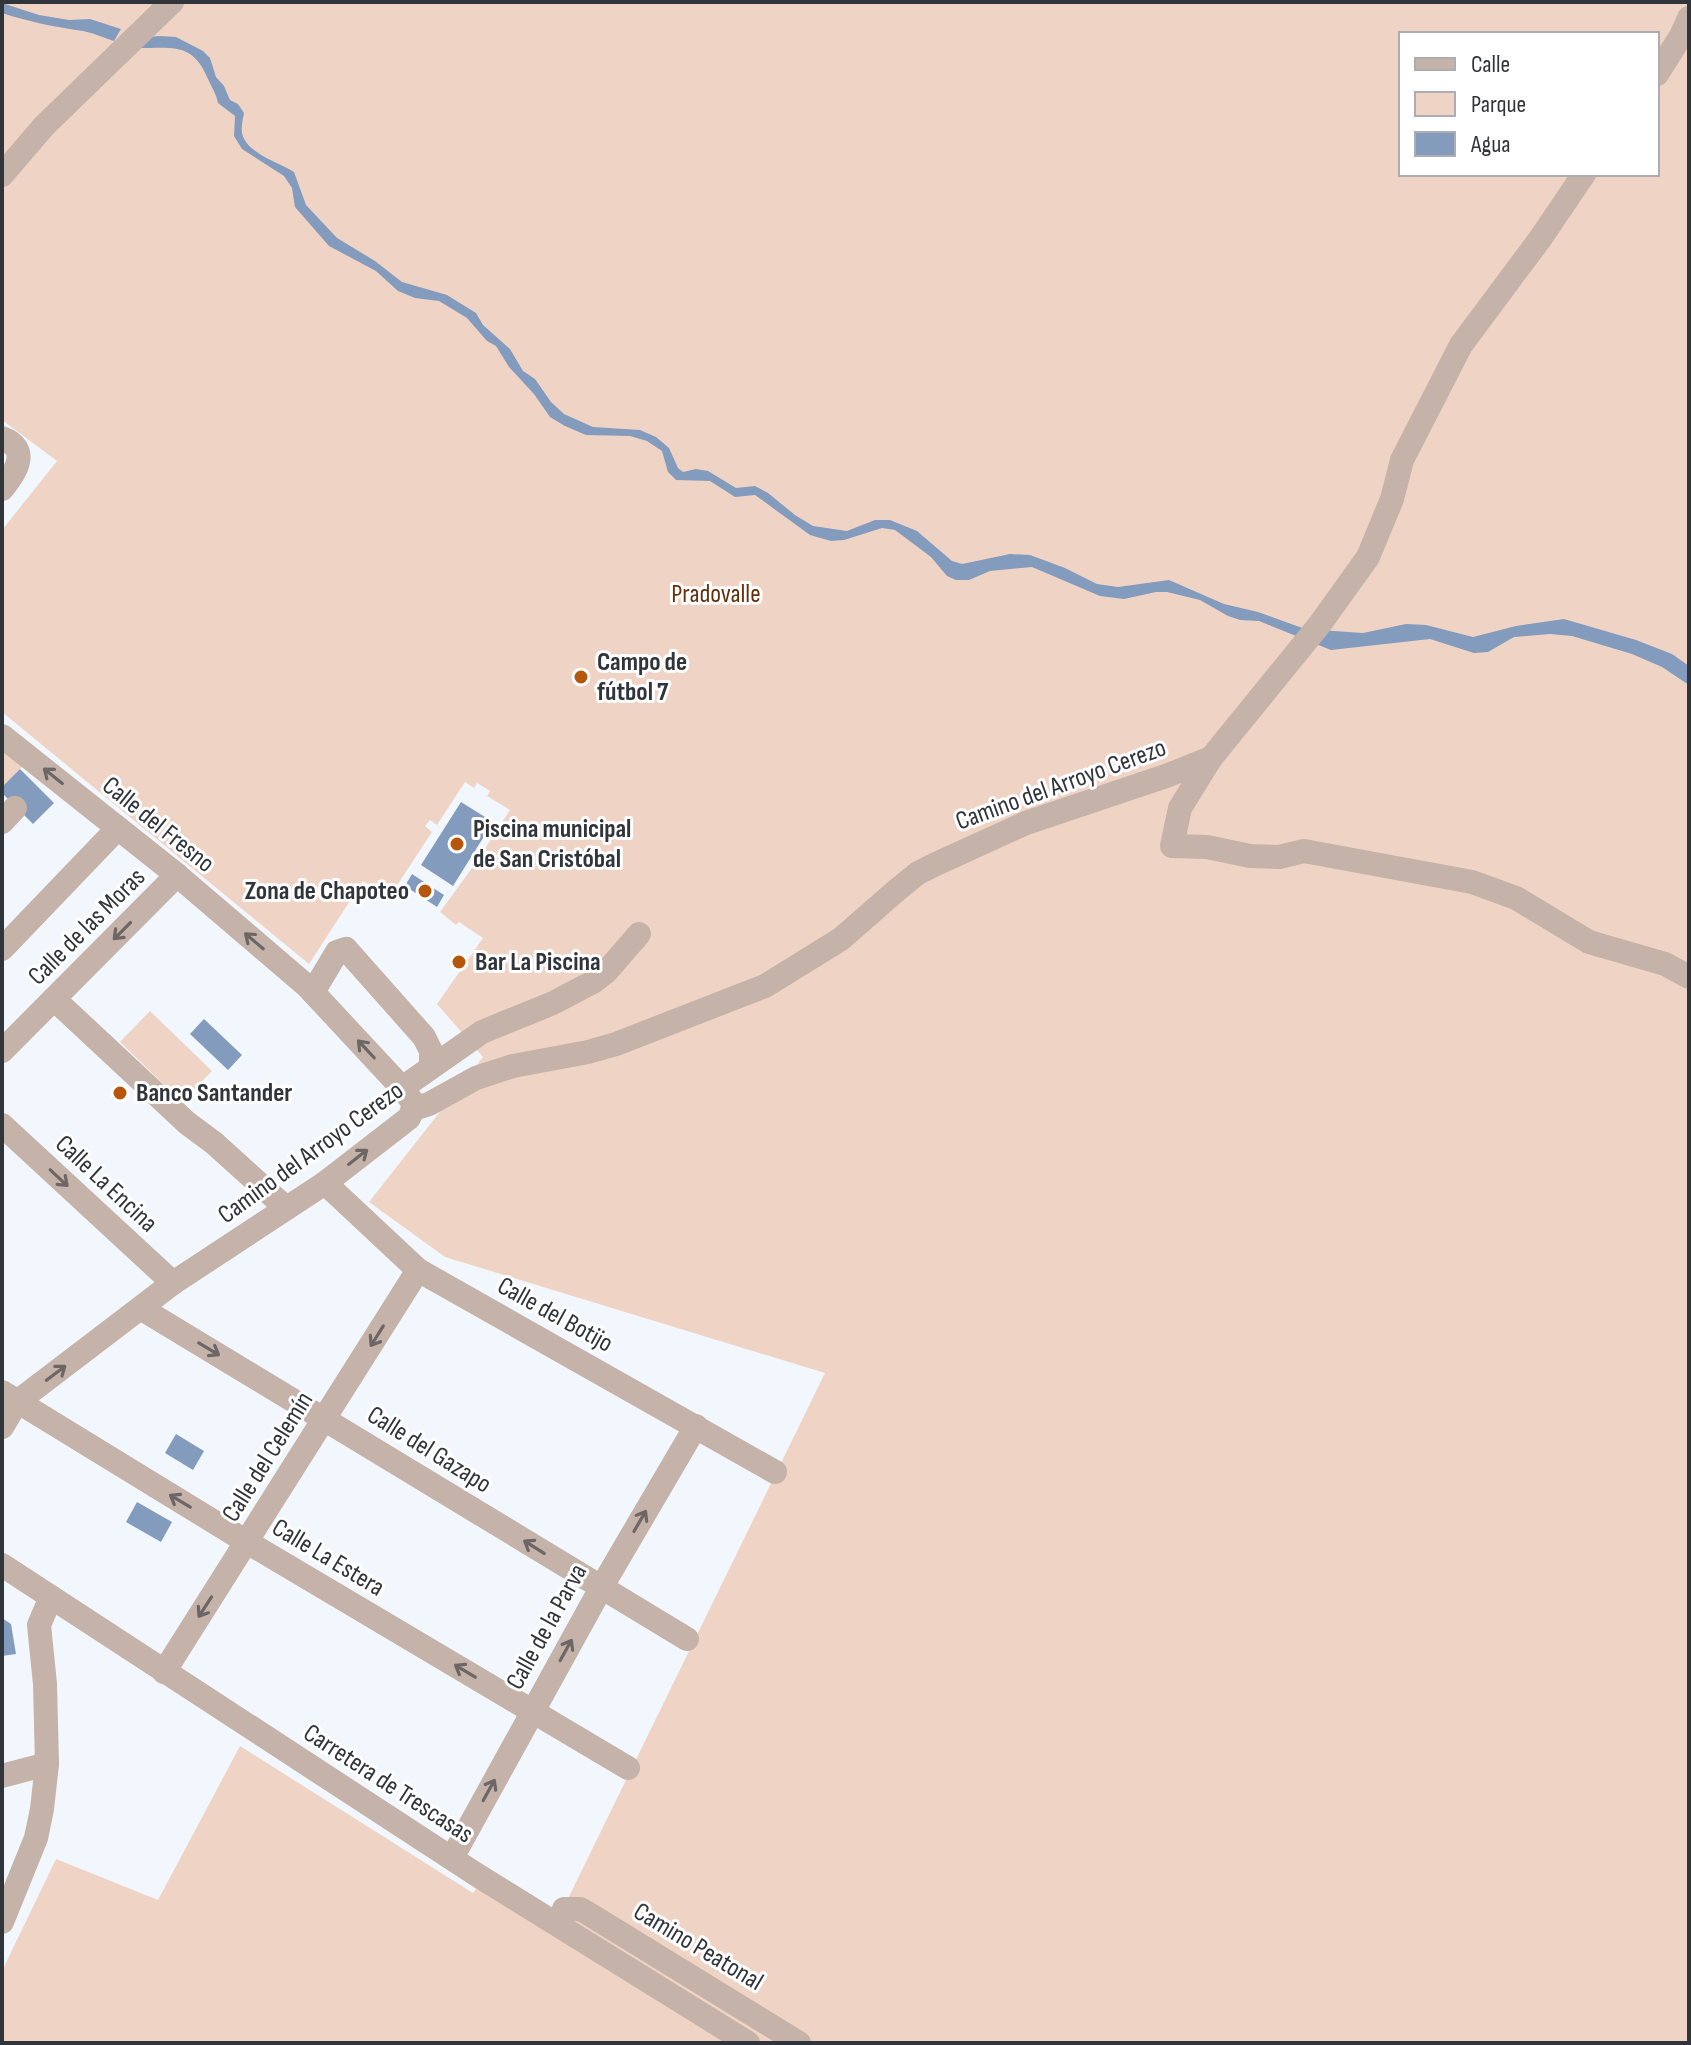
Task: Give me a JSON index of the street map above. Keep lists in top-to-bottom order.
{
  "streets": {
    "street": [
      "Camino del Arroyo Cerezo",
      "Calle del Fresno",
      "Calle de las Moras",
      "Calle La Encina",
      "Calle del Botijo",
      "Calle del Gazapo",
      "Calle del Celemín",
      "Calle La Estera",
      "Calle de la Parva",
      "Carretera de Trescasas",
      "Camino Peatonal"
    ]
  },
  "crossings": [
    ["Camino del Arroyo Cerezo", "Calle del Fresno"],
    ["Camino del Arroyo Cerezo", "Calle La Encina"],
    ["Camino del Arroyo Cerezo", "Calle del Botijo"],
    ["Camino del Arroyo Cerezo", "Calle del Gazapo"],
    ["Camino del Arroyo Cerezo", "Calle La Estera"],
    ["Calle del Fresno", "Calle de las Moras"],
    ["Calle del Botijo", "Calle del Celemín"],
    ["Calle del Botijo", "Calle de la Parva"],
    ["Calle del Gazapo", "Calle del Celemín"],
    ["Calle del Gazapo", "Calle de la Parva"],
    ["Calle del Celemín", "Calle La Estera"],
    ["Calle del Celemín", "Carretera de Trescasas"],
    ["Calle La Estera", "Calle de la Parva"],
    ["Calle de la Parva", "Carretera de Trescasas"]
  ],
  "one_way": ["Calle del Celemín", "Calle La Estera", "Calle de la Parva"],
  "parks": ["Pradovalle"],
  "places": [
    "Campo de fútbol 7",
    "Piscina municipal de San Cristóbal",
    "Zona de Chapoteo",
    "Bar La Piscina",
    "Banco Santander"
  ],
  "legend": ["Calle", "Parque", "Agua"]
}
